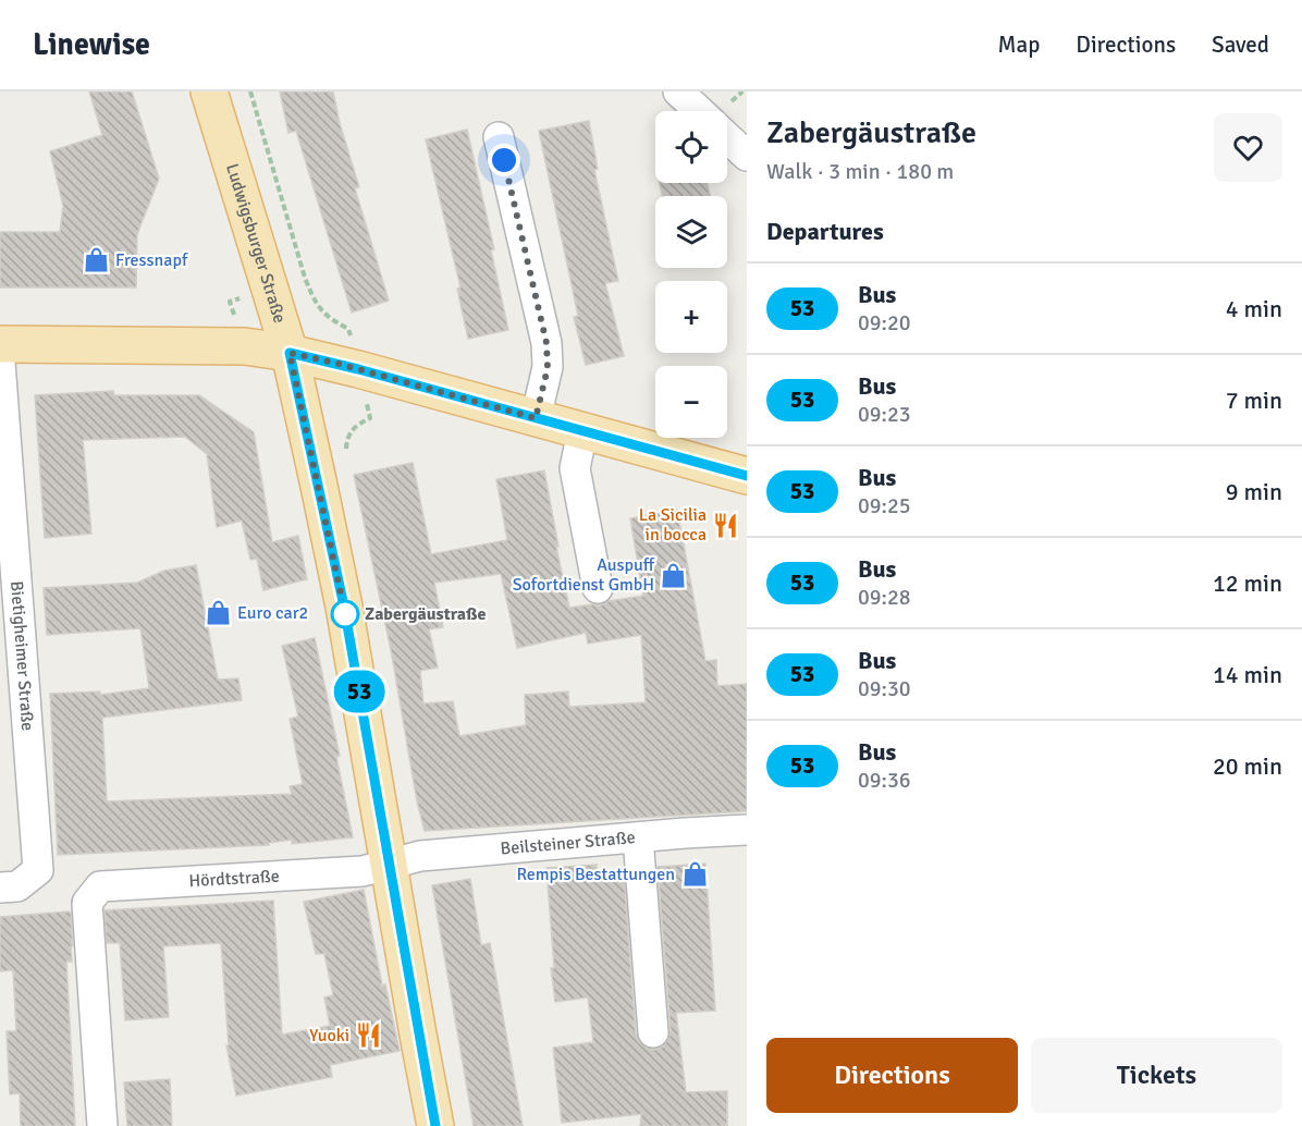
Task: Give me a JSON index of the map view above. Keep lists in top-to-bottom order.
{
  "streets": {
    "main road": ["Ludwigsburger Straße"],
    "street": ["Bietigheimer Straße", "Beilsteiner Straße", "Hördtstraße"]
  },
  "crossings": [
    ["Ludwigsburger Straße", "Beilsteiner Straße"],
    ["Ludwigsburger Straße", "Hördtstraße"],
    ["Beilsteiner Straße", "Hördtstraße"]
  ],
  "places": {
    "shop": [
      "Fressnapf",
      "Auspuff Sofortdienst GmbH",
      "Euro car2",
      "Rempis Bestattungen"
    ],
    "restaurant": ["La Sicilia in bocca", "Yuoki"],
    "other": ["Zabergäustraße"]
  },
  "lines": ["bus line 53"],
  "page": {
    "header": "Linewise",
    "nav": ["Map", "Directions", "Saved"],
    "on_map": "53",
    "heading": [
      ["Zabergäustraße", "Walk · 3 min · 180 m"],
      "Departures"
    ],
    "map_buttons": ["+", "−"],
    "list": [
      {
        "mark": "53",
        "name": "Bus",
        "note": "09:20",
        "value": "4 min"
      },
      {
        "mark": "53",
        "name": "Bus",
        "note": "09:23",
        "value": "7 min"
      },
      {
        "mark": "53",
        "name": "Bus",
        "note": "09:25",
        "value": "9 min"
      },
      {
        "mark": "53",
        "name": "Bus",
        "note": "09:28",
        "value": "12 min"
      },
      {
        "mark": "53",
        "name": "Bus",
        "note": "09:30",
        "value": "14 min"
      },
      {
        "mark": "53",
        "name": "Bus",
        "note": "09:36",
        "value": "20 min"
      }
    ],
    "buttons": ["Directions", "Tickets"]
  }
}
